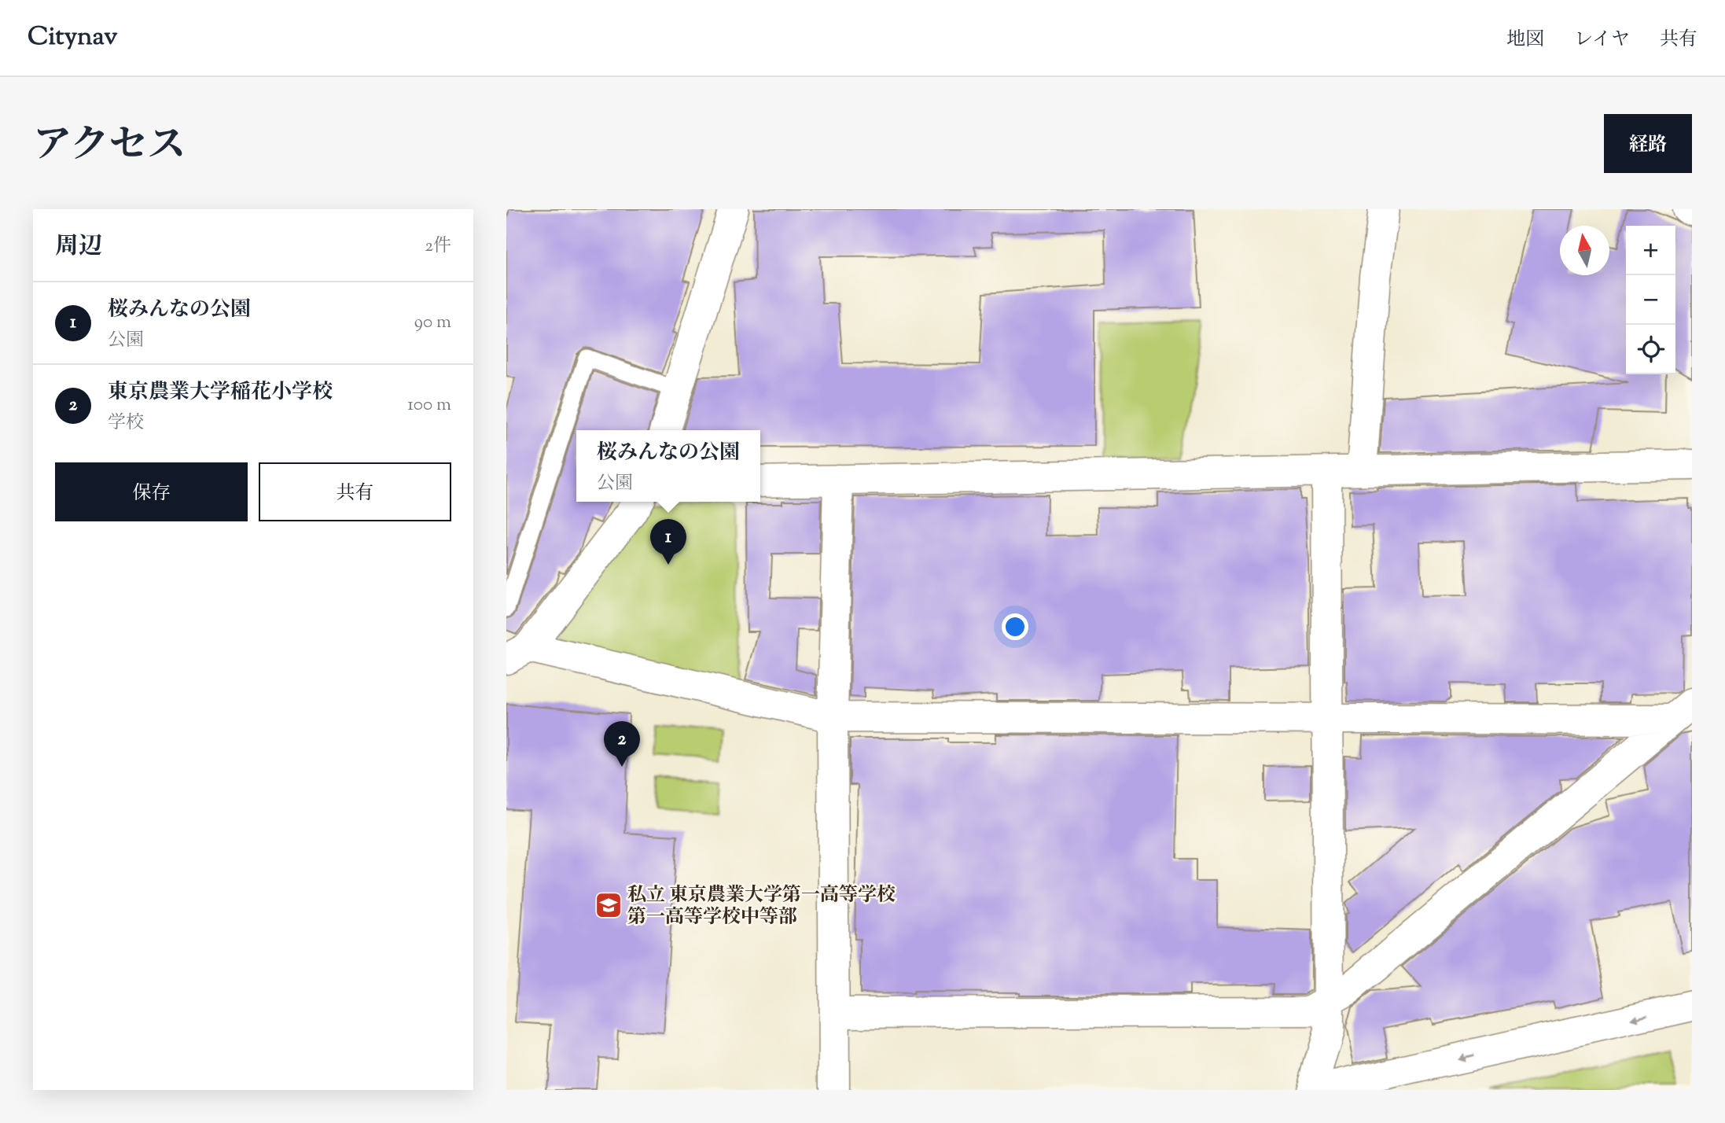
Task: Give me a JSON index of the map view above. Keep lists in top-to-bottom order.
{
  "places": {
    "school or university": ["私立 東京農業大学第一高等学校 第一高等学校中等部"]
  },
  "north": "top",
  "page": {
    "header": "Citynav",
    "nav": ["地図", "レイヤ", "共有"],
    "title": "アクセス",
    "buttons": [
      "経路",
      ["保存", "共有"]
    ],
    "heading": ["周辺", "2件"],
    "map_buttons": ["+", "−"],
    "list": [
      {
        "mark": "1",
        "name": "桜みんなの公園",
        "note": "公園",
        "value": "90 m"
      },
      {
        "mark": "2",
        "name": "東京農業大学稲花小学校",
        "note": "学校",
        "value": "100 m"
      }
    ],
    "popup": ["桜みんなの公園", "公園"],
    "pins": ["1", "2"]
  }
}
